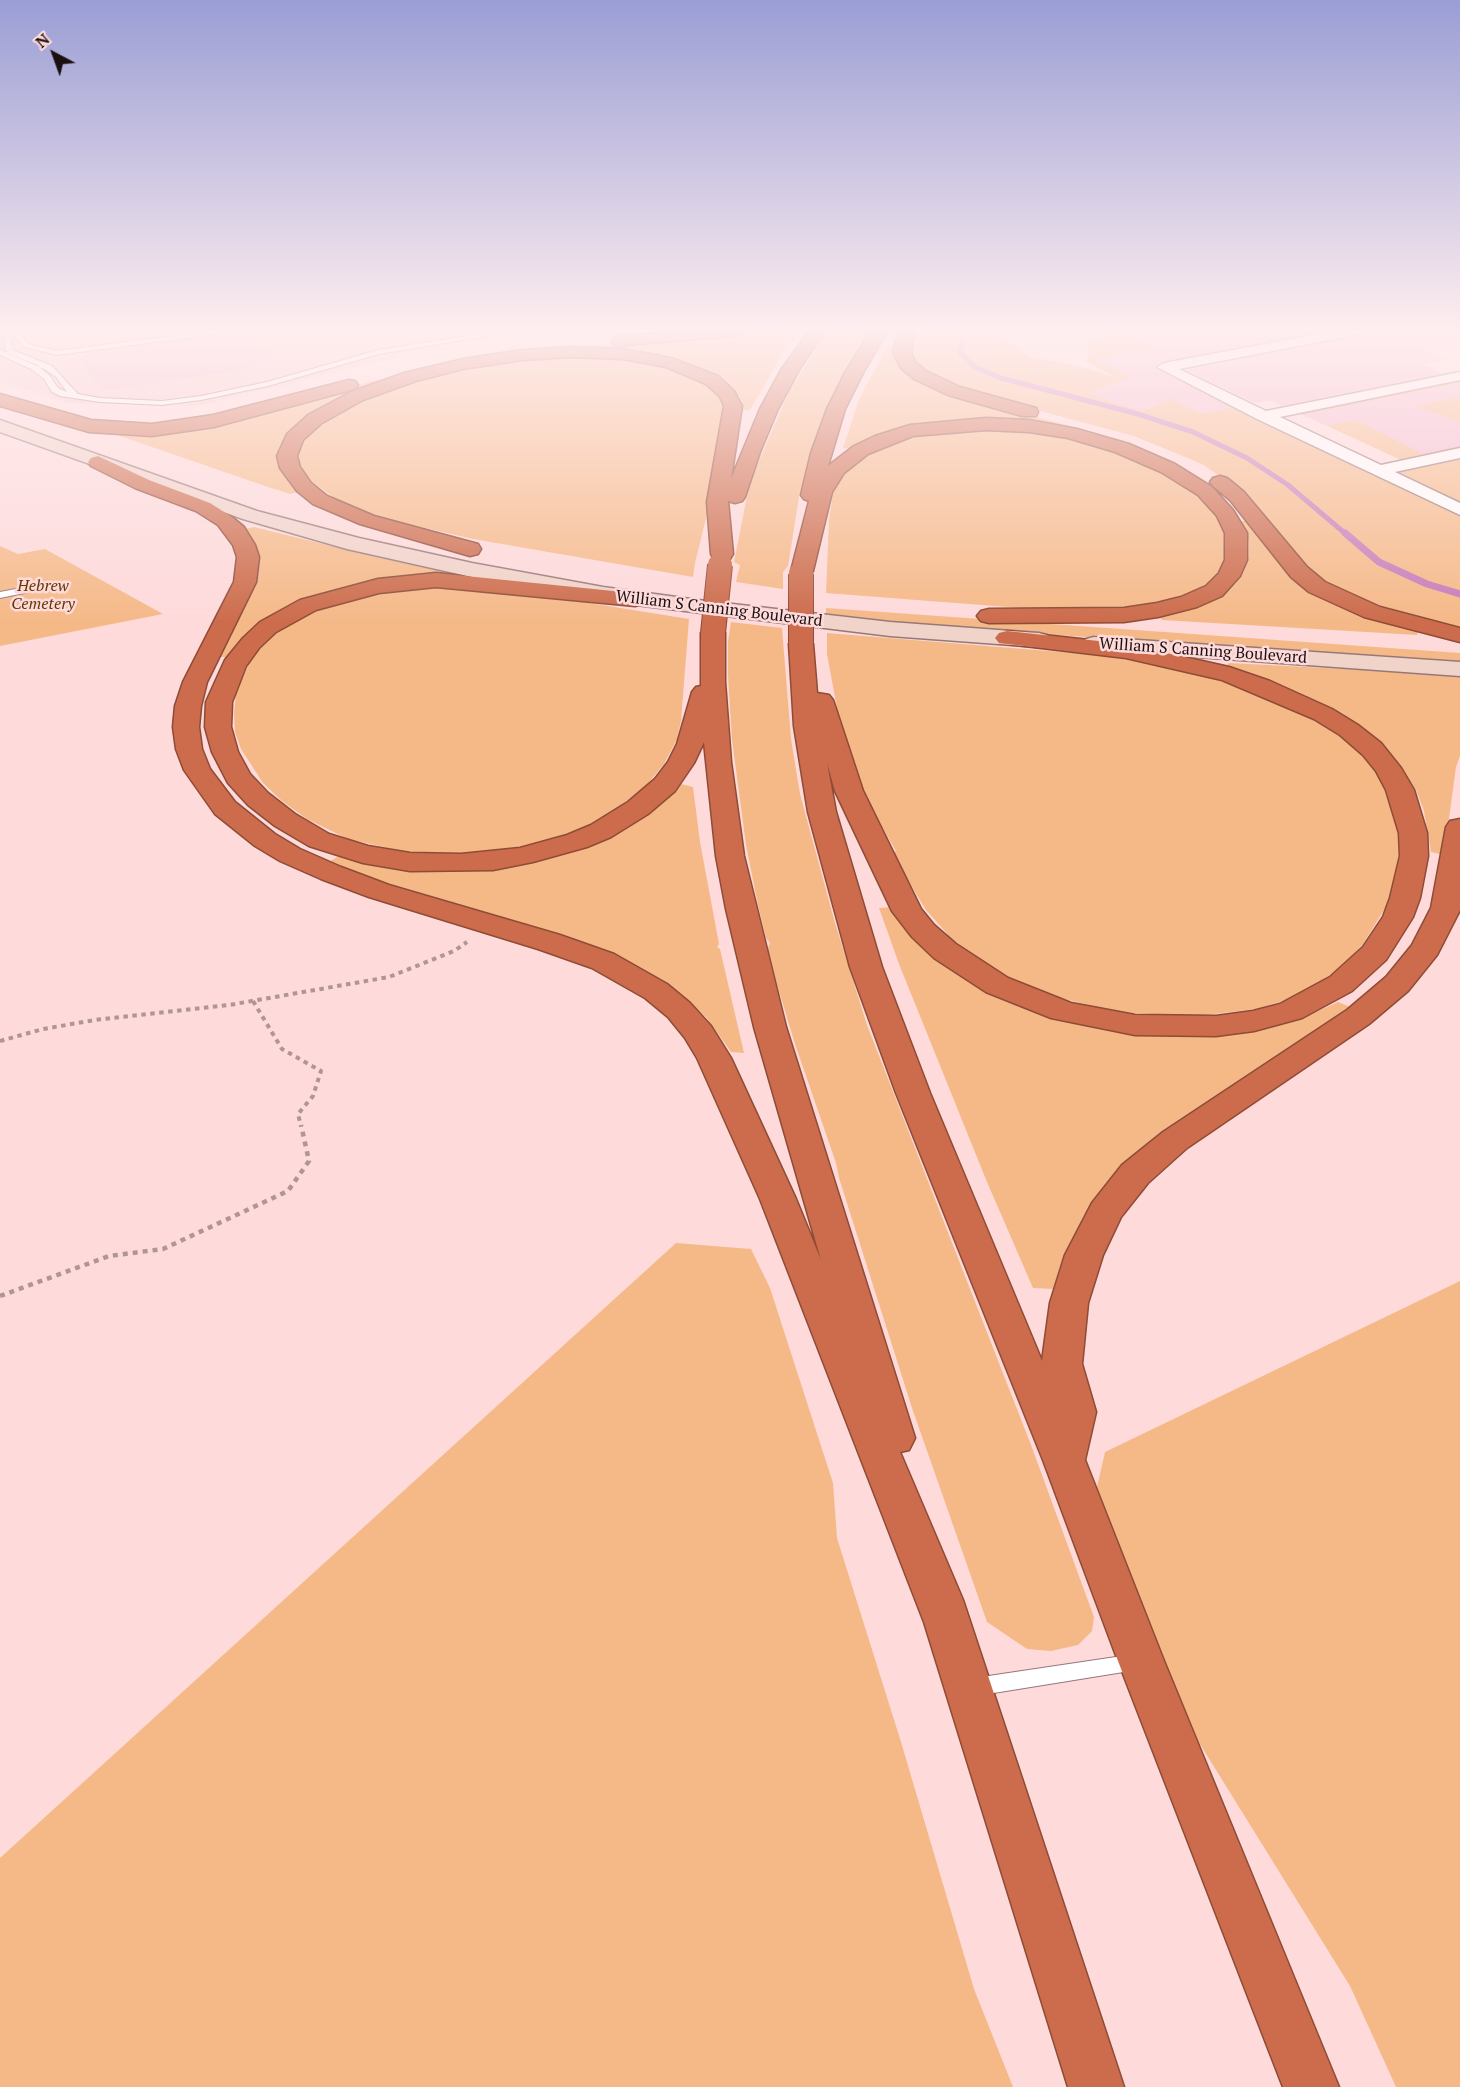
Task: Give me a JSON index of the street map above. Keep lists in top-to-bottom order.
{
  "streets": {
    "main road": ["William S Canning Boulevard"]
  },
  "parks": ["Hebrew Cemetery"],
  "north": "top left"
}
